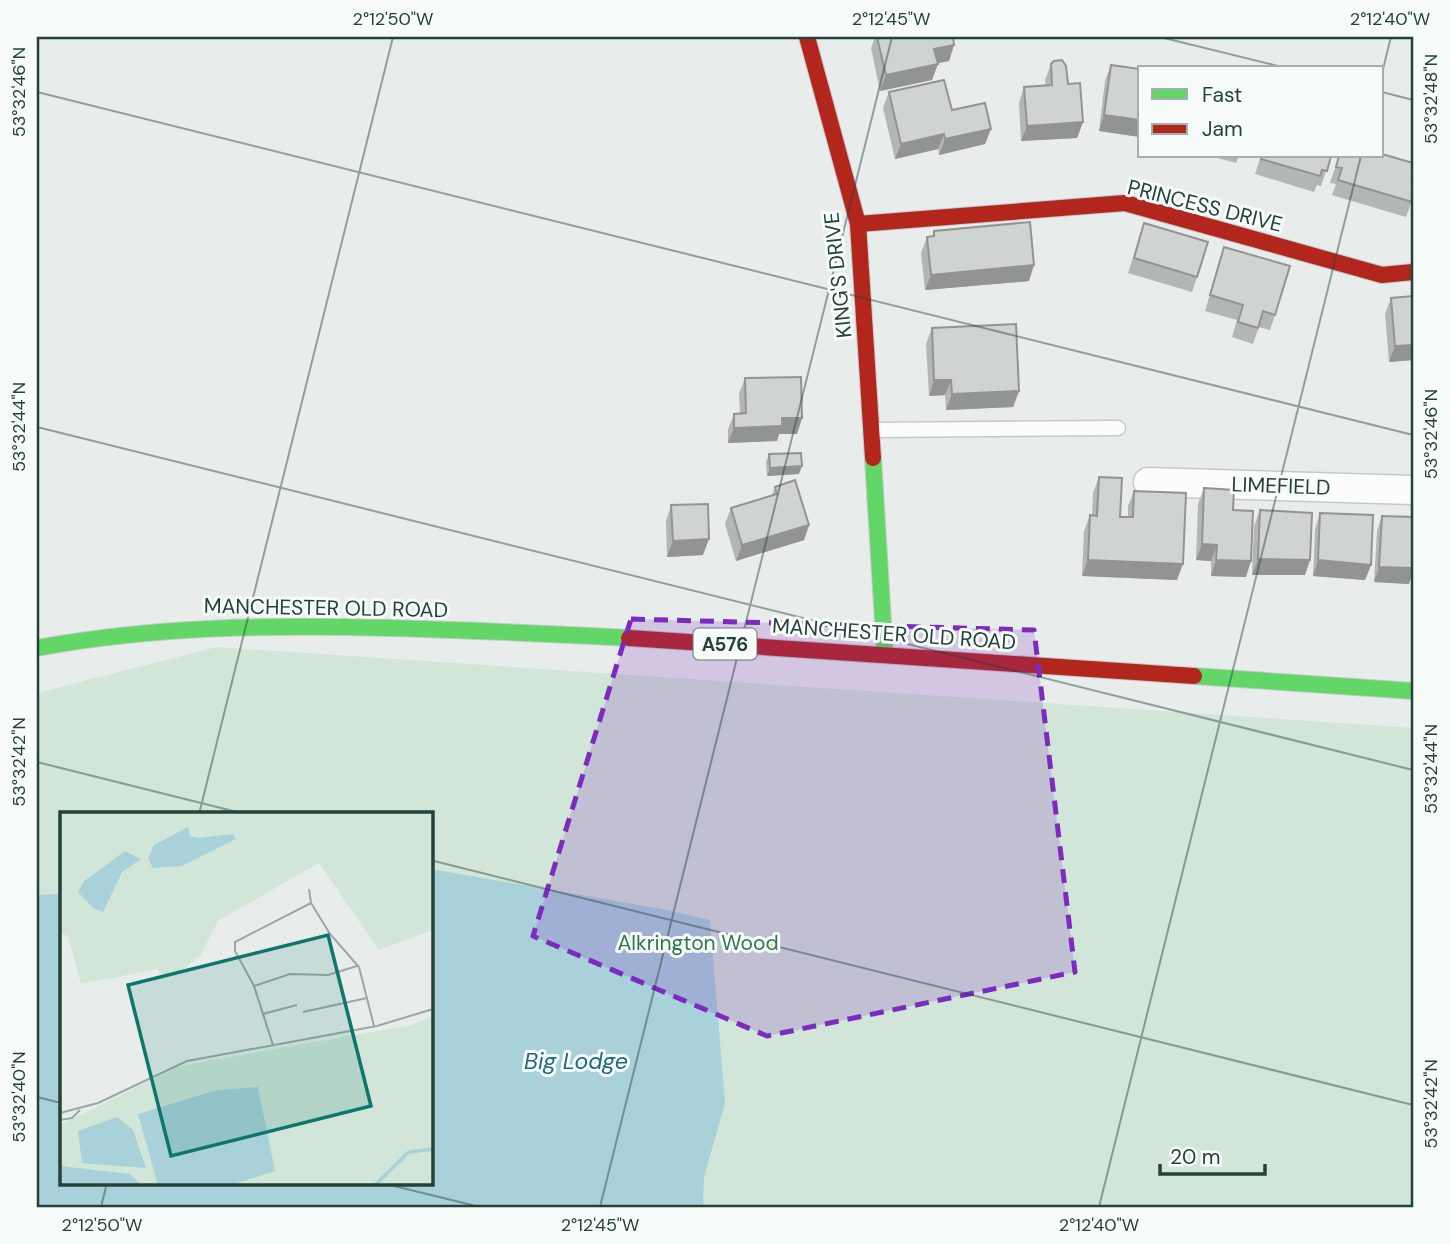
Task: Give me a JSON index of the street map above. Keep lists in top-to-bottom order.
{
  "streets": {
    "main road": [
      "PRINCESS DRIVE",
      "KING'S DRIVE",
      "MANCHESTER OLD ROAD",
      "A576"
    ],
    "street": ["LIMEFIELD"]
  },
  "crossings": [
    ["PRINCESS DRIVE", "KING'S DRIVE"],
    ["KING'S DRIVE", "MANCHESTER OLD ROAD"]
  ],
  "water": ["Big Lodge"],
  "parks": ["Alkrington Wood"],
  "legend": ["Fast", "Jam"],
  "scale_bar": "20 m",
  "coordinates": [
    "2°12'50\"W",
    "2°12'45\"W",
    "2°12'40\"W",
    "53°32'46\"N",
    "53°32'48\"N",
    "53°32'44\"N",
    "53°32'42\"N",
    "53°32'40\"N"
  ]
}
